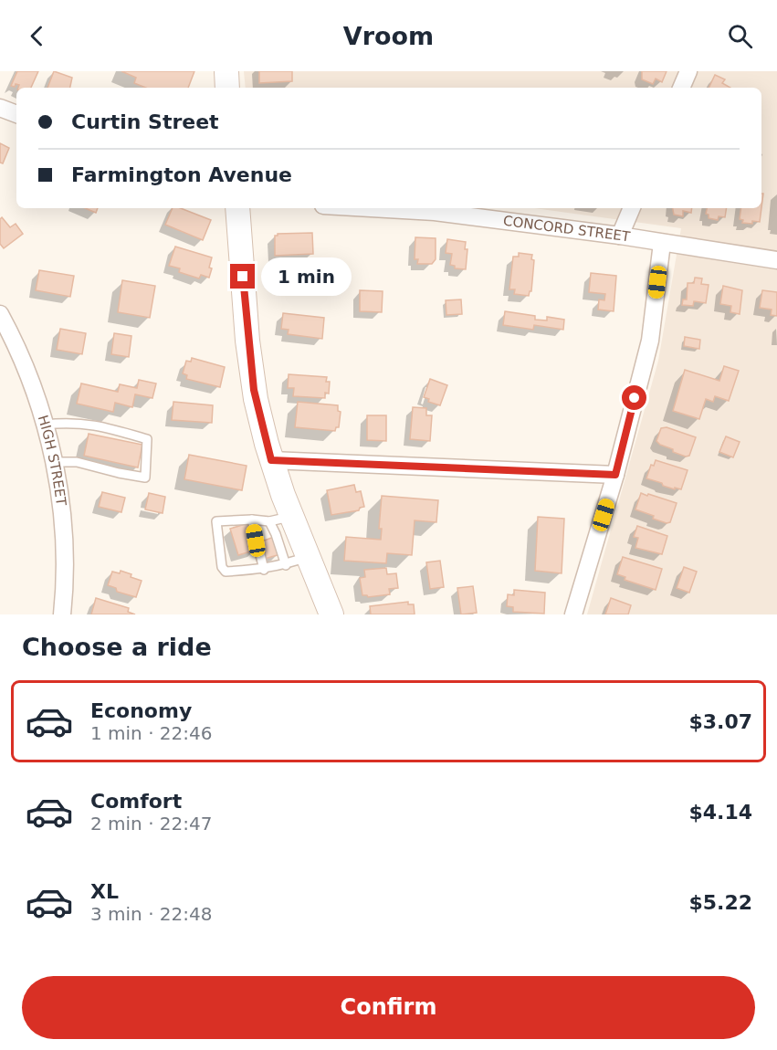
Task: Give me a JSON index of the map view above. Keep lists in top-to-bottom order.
{
  "streets": {
    "street": ["CONCORD STREET", "HIGH STREET"]
  },
  "page": {
    "header": "Vroom",
    "banner": ["Curtin Street", "Farmington Avenue"],
    "bubble": "1 min",
    "heading": "Choose a ride",
    "list": [
      {
        "name": "Economy",
        "note": "1 min · 22:46",
        "value": "$3.07"
      },
      {
        "name": "Comfort",
        "note": "2 min · 22:47",
        "value": "$4.14"
      },
      {
        "name": "XL",
        "note": "3 min · 22:48",
        "value": "$5.22"
      }
    ],
    "buttons": "Confirm"
  }
}
